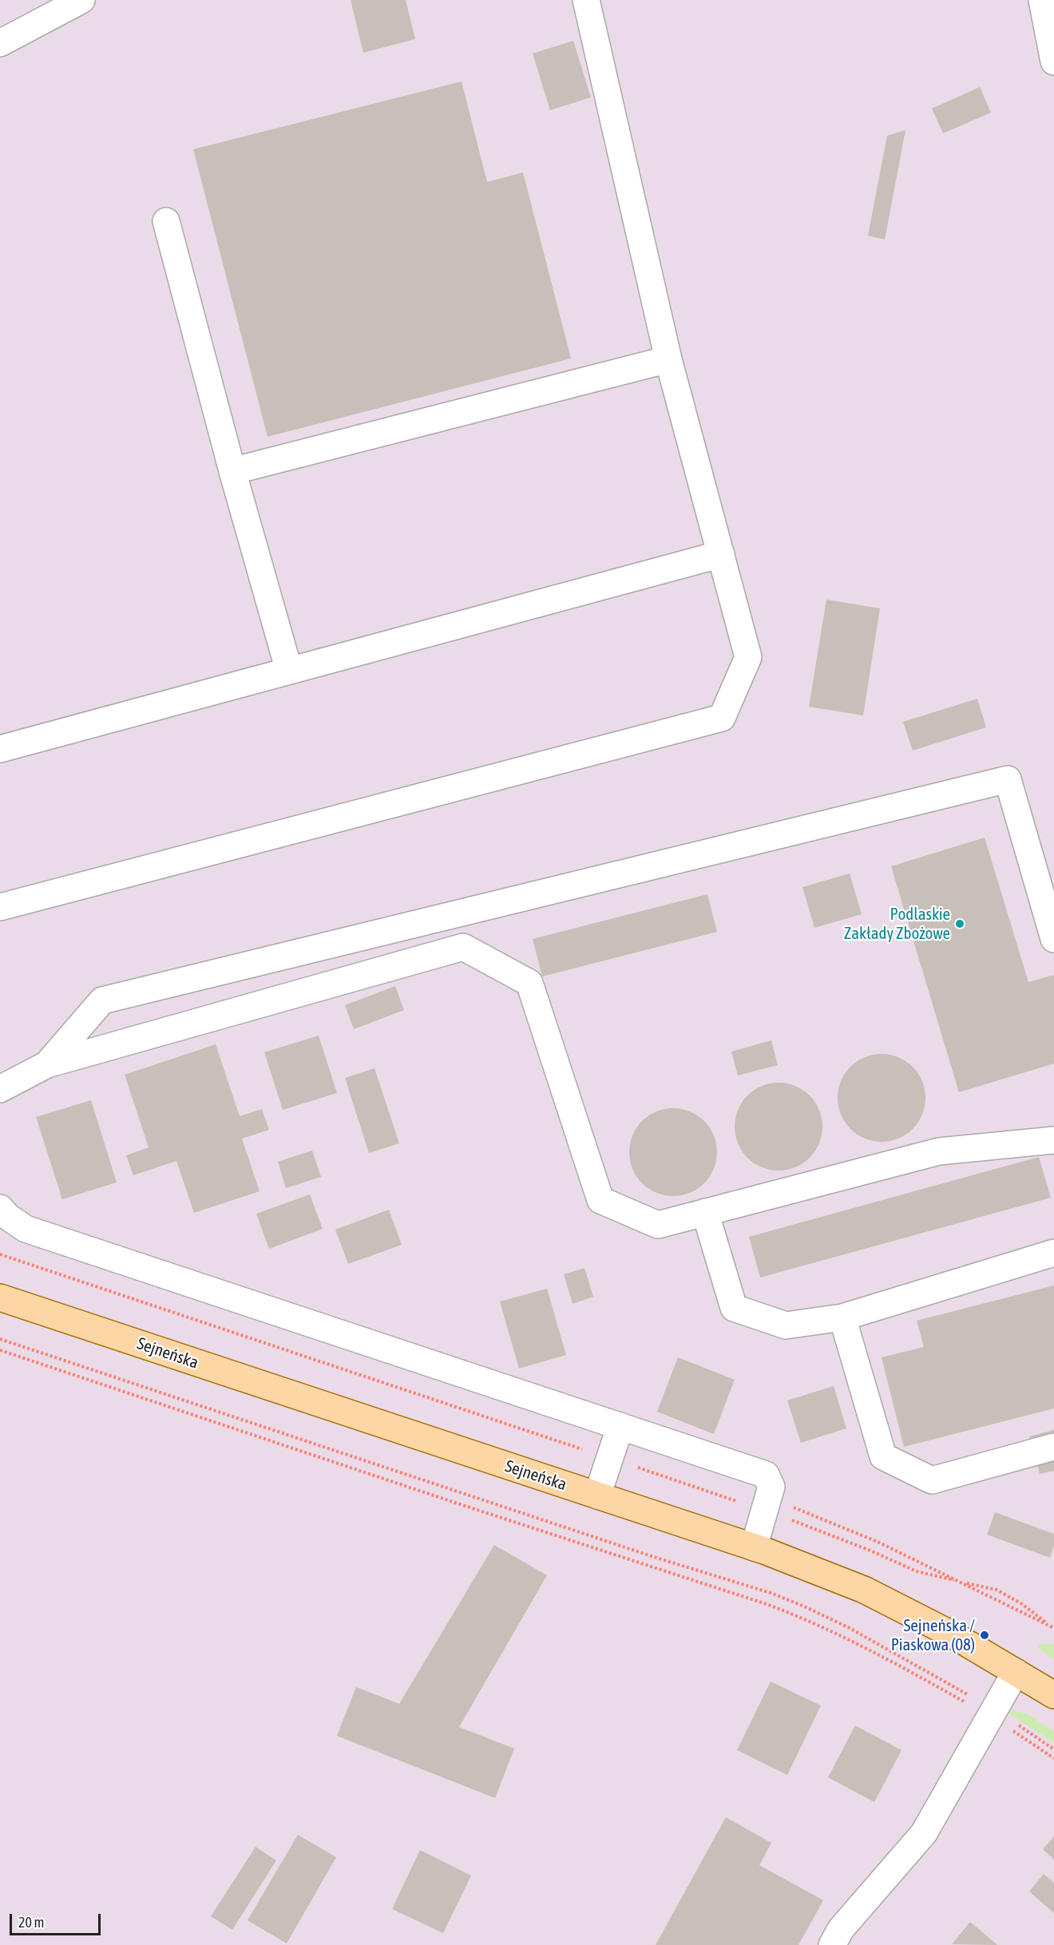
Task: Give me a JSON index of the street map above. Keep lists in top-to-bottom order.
{
  "streets": {
    "main road": ["Sejneńska"]
  },
  "places": ["Podlaskie Zakłady Zbożowe", "Sejneńska / Piaskowa (08)"],
  "scale_bar": "20 m"
}
